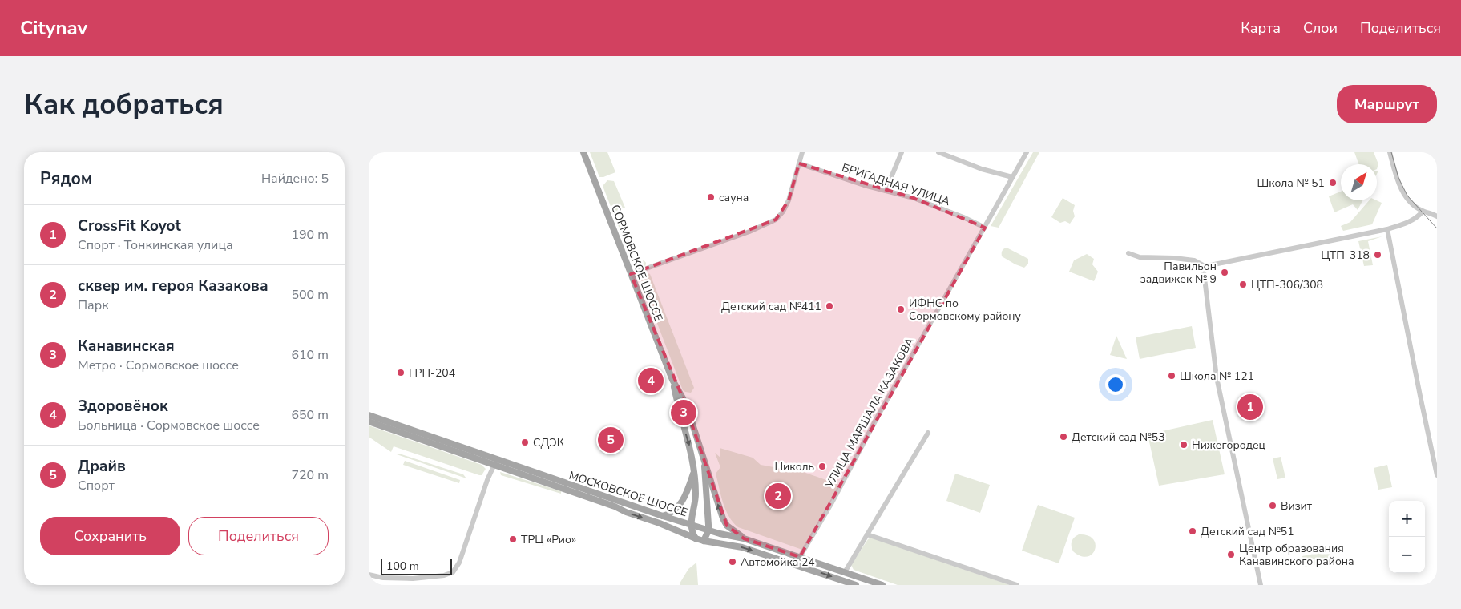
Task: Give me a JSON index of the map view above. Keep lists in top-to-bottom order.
{
  "streets": {
    "main road": ["СОРМОВСКОЕ ШОССЕ", "МОСКОВСКОЕ ШОССЕ"],
    "street": ["БРИГАДНАЯ УЛИЦА", "УЛИЦА МАРШАЛА КАЗАКОВА"]
  },
  "crossings": [
    ["БРИГАДНАЯ УЛИЦА", "УЛИЦА МАРШАЛА КАЗАКОВА"],
    ["СОРМОВСКОЕ ШОССЕ", "МОСКОВСКОЕ ШОССЕ"],
    ["УЛИЦА МАРШАЛА КАЗАКОВА", "МОСКОВСКОЕ ШОССЕ"]
  ],
  "places": [
    "Школа № 51",
    "сауна",
    "ЦТП-318",
    "Павильон задвижек № 9",
    "ЦТП-306/308",
    "Детский сад №411",
    "ИФНС по Сормовскому району",
    "ГРП-204",
    "Школа № 121",
    "Детский сад №53",
    "СДЭК",
    "Нижегородец",
    "Николь",
    "Визит",
    "Детский сад №51",
    "ТРЦ «Рио»",
    "Центр образования Канавинского района",
    "Автомойка 24"
  ],
  "scale_bar": "100 m",
  "north": "top right",
  "page": {
    "header": "Citynav",
    "nav": ["Карта", "Слои", "Поделиться"],
    "buttons": [
      "Маршрут",
      ["Сохранить", "Поделиться"]
    ],
    "title": "Как добраться",
    "heading": ["Рядом", "Найдено: 5"],
    "list": [
      {
        "mark": "1",
        "name": "CrossFit Koyot",
        "note": "Спорт · Тонкинская улица",
        "value": "190 m"
      },
      {
        "mark": "2",
        "name": "сквер им. героя Казакова",
        "note": "Парк",
        "value": "500 m"
      },
      {
        "mark": "3",
        "name": "Канавинская",
        "note": "Метро · Сормовское шоссе",
        "value": "610 m"
      },
      {
        "mark": "4",
        "name": "Здоровёнок",
        "note": "Больница · Сормовское шоссе",
        "value": "650 m"
      },
      {
        "mark": "5",
        "name": "Драйв",
        "note": "Спорт",
        "value": "720 m"
      }
    ],
    "pins": [
      "4",
      "1",
      "3",
      "5",
      "2"
    ],
    "map_buttons": ["+", "−"],
    "scale": "100 m"
  }
}
